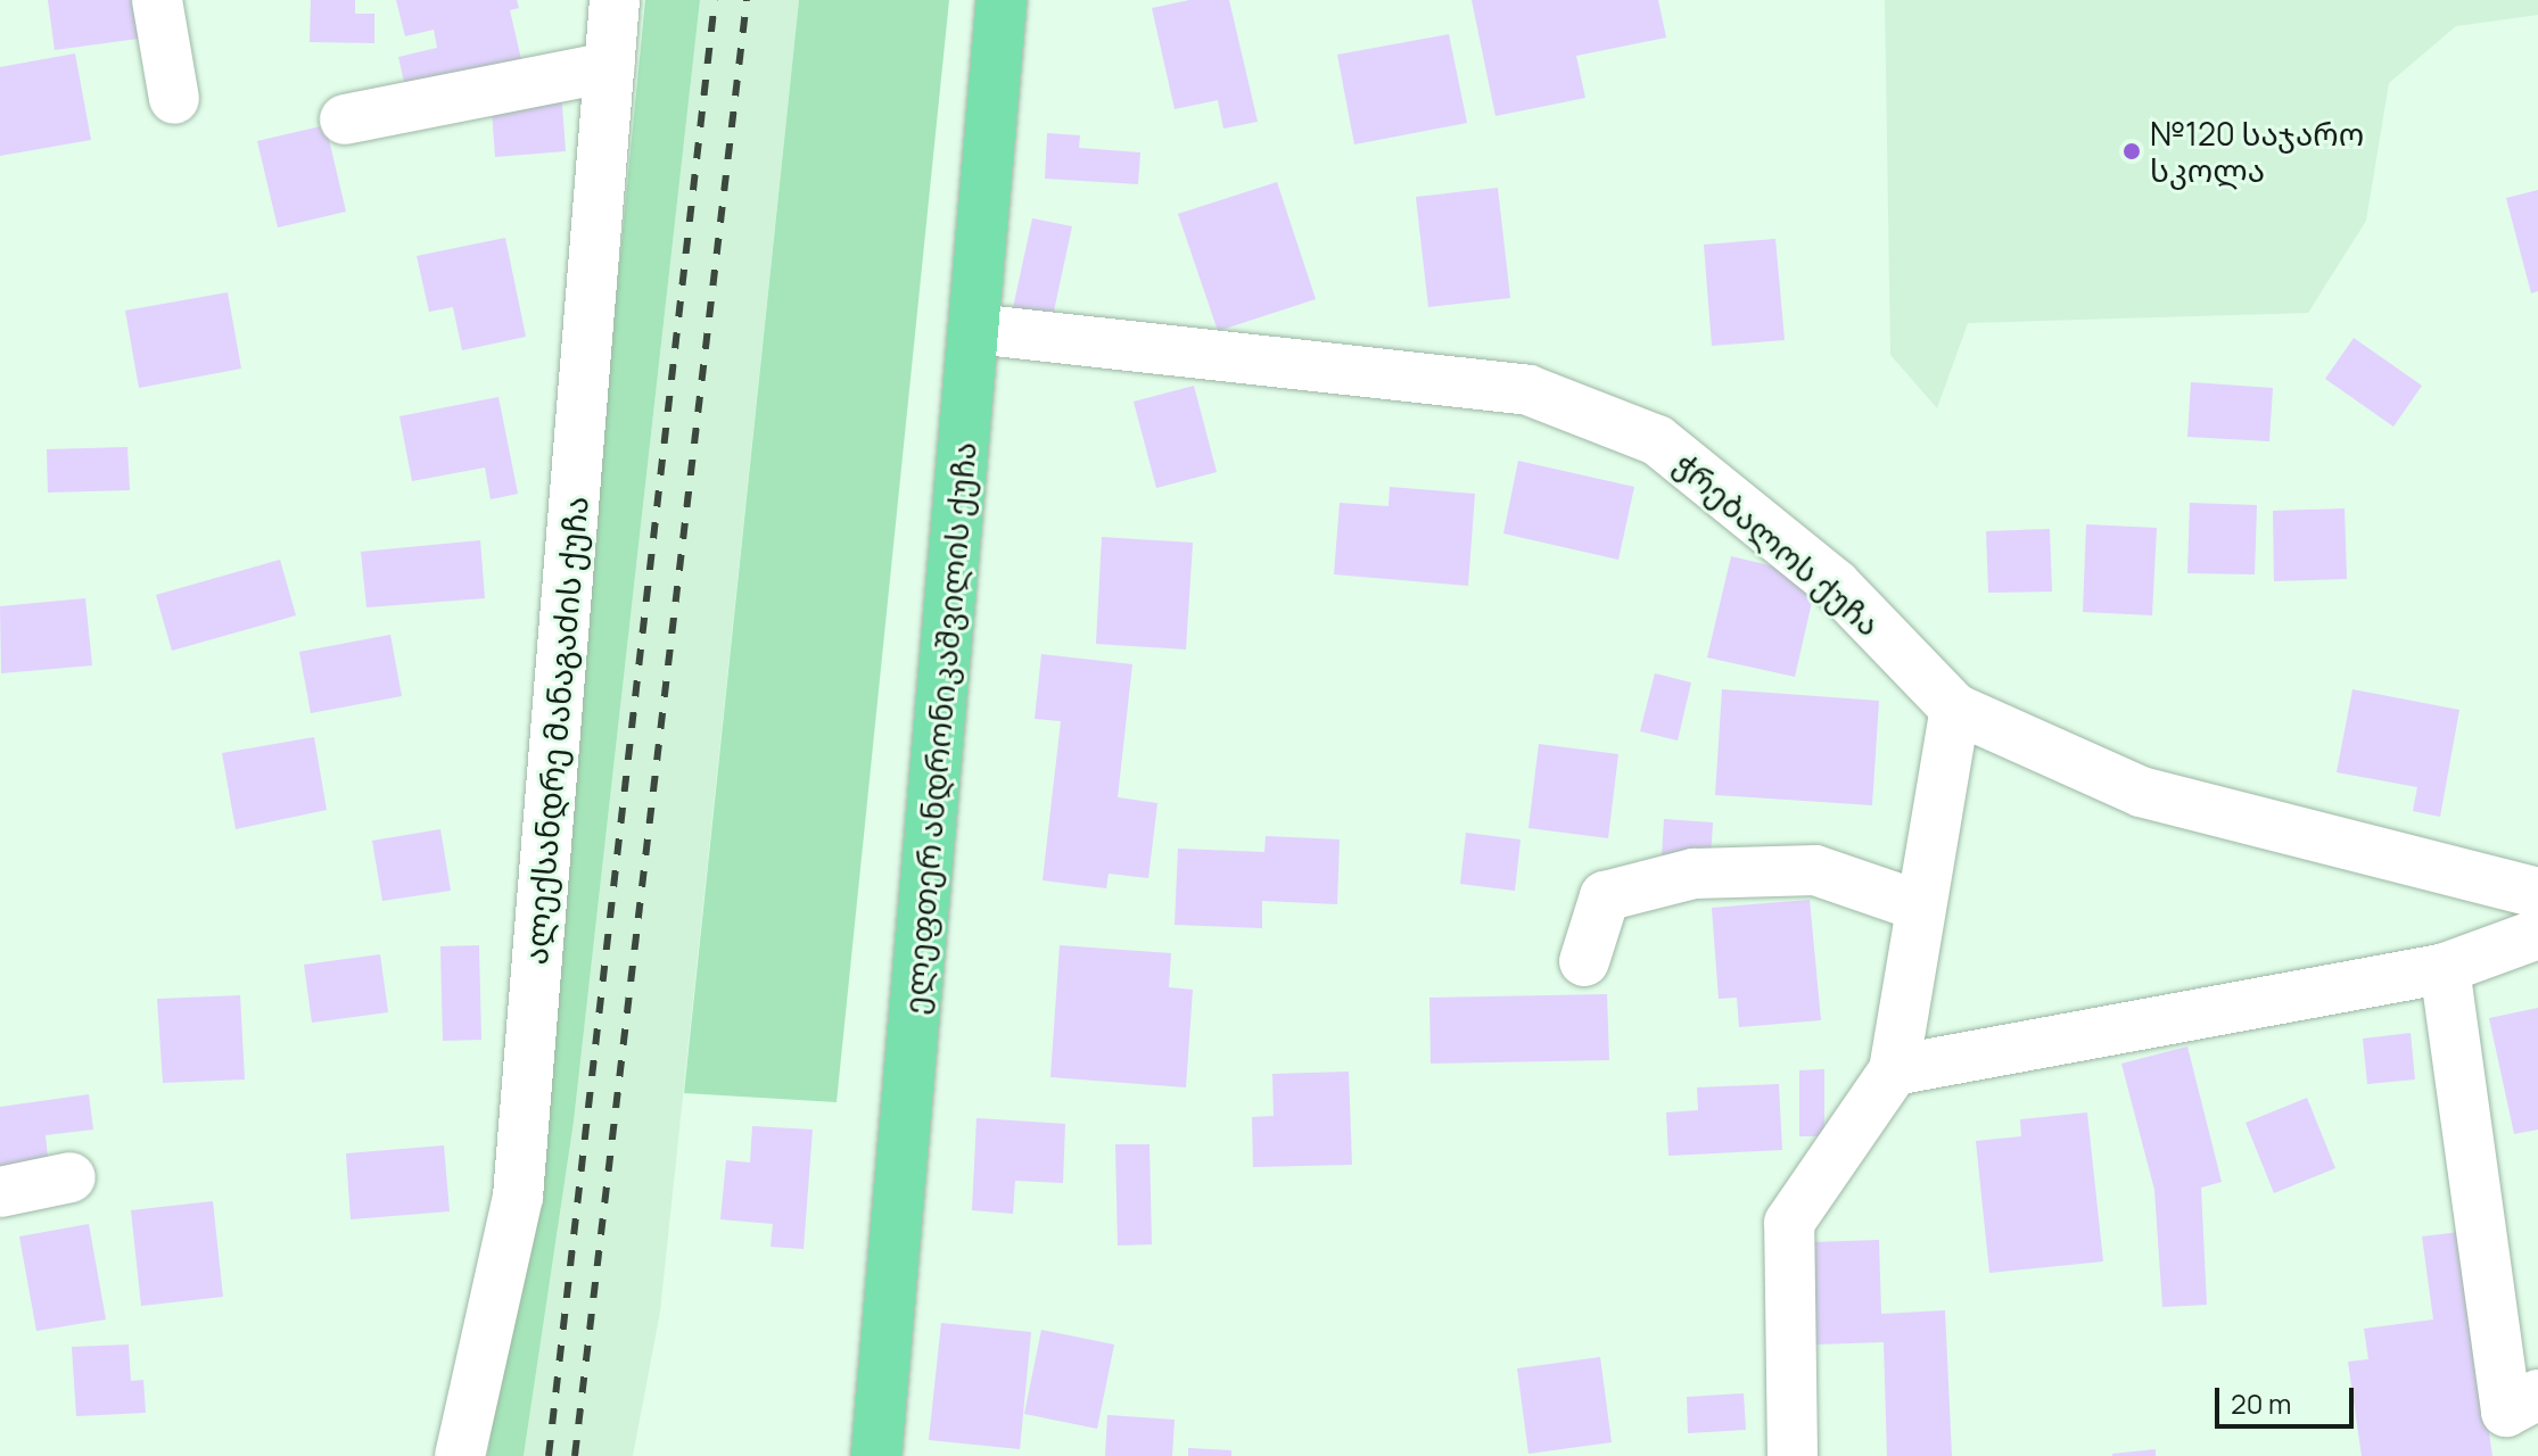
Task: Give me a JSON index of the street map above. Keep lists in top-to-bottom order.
{
  "streets": {
    "main road": ["ელეფთერ ანდრონიკაშვილის ქუჩა"],
    "street": ["ჭრებალოს ქუჩა", "ალექსანდრე მანაგაძის ქუჩა"]
  },
  "crossings": [
    ["ჭრებალოს ქუჩა", "ელეფთერ ანდრონიკაშვილის ქუჩა"]
  ],
  "places": ["№120 საჯარო სკოლა"],
  "scale_bar": "20 m"
}
